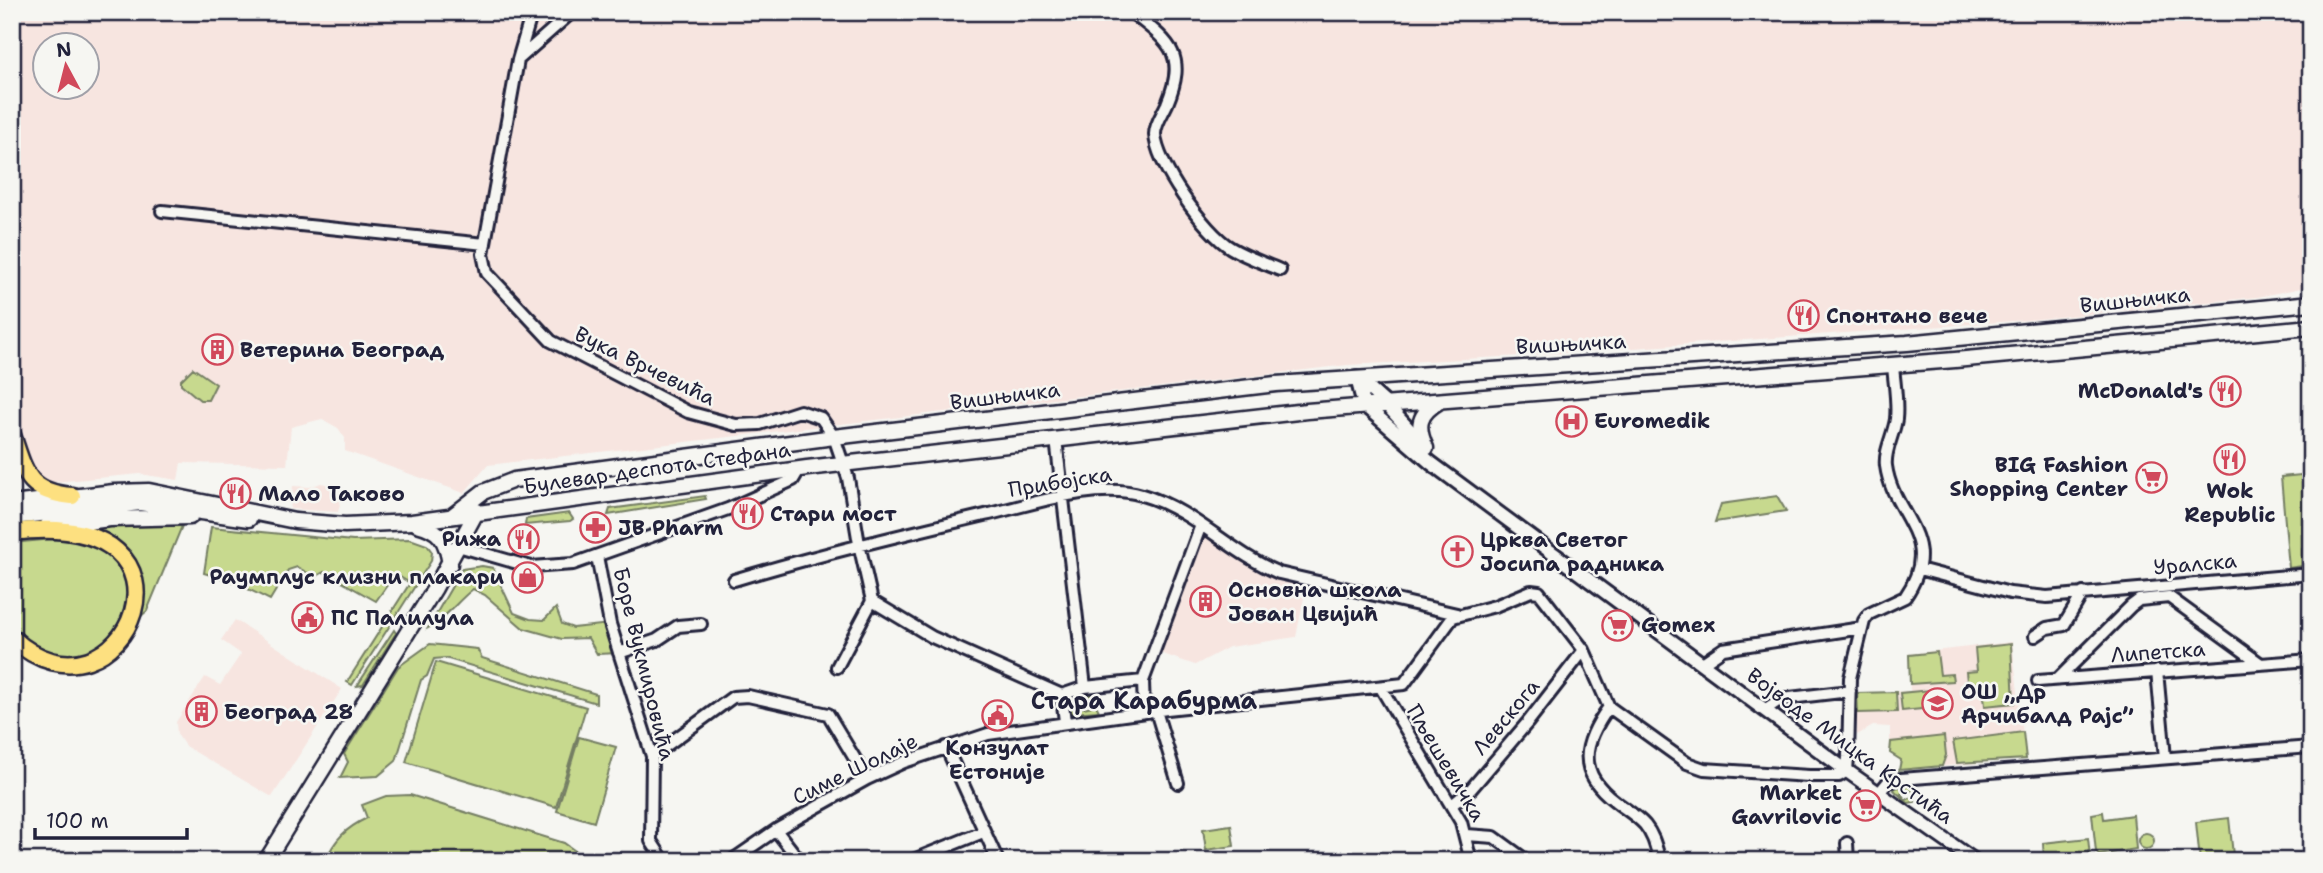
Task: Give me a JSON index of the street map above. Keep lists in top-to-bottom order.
{
  "streets": {
    "main road": ["Вишњичка", "Булевар деспота Стефана"],
    "street": [
      "Вука Врчевића",
      "Прибојска",
      "Уралска",
      "Липетска",
      "Боре Вукмировића",
      "Левскога",
      "Војводе Мицка Крстића",
      "Пљешевичка",
      "Симе Шолаје"
    ]
  },
  "crossings": [
    ["Вишњичка", "Вука Врчевића"],
    ["Вишњичка", "Булевар деспота Стефана"],
    ["Вишњичка", "Војводе Мицка Крстића"],
    ["Вука Врчевића", "Булевар деспота Стефана"],
    ["Прибојска", "Симе Шолаје"],
    ["Левскога", "Пљешевичка"],
    ["Пљешевичка", "Симе Шолаје"]
  ],
  "districts": ["Стара Карабурма"],
  "places": {
    "restaurant": [
      "Спонтано вече",
      "McDonald's",
      "Wok Republic",
      "Мало Таково",
      "Стари мост",
      "Рижа"
    ],
    "building": ["Ветерина Београд", "Основна школа Јован Цвијић", "Београд 28"],
    "hospital": ["Euromedik"],
    "supermarket": ["BIG Fashion Shopping Center", "Gomex", "Market Gavrilovic"],
    "pharmacy": ["JB Pharm"],
    "church": ["Црква Светог Јосипа радника"],
    "shop": ["Раумплус клизни плакари"],
    "public building": ["ПС Палилула", "Конзулат Естоније"],
    "school or university": ["ОШ „Др Арчибалд Рајс”"]
  },
  "scale_bar": "100 m",
  "north": "top"
}
